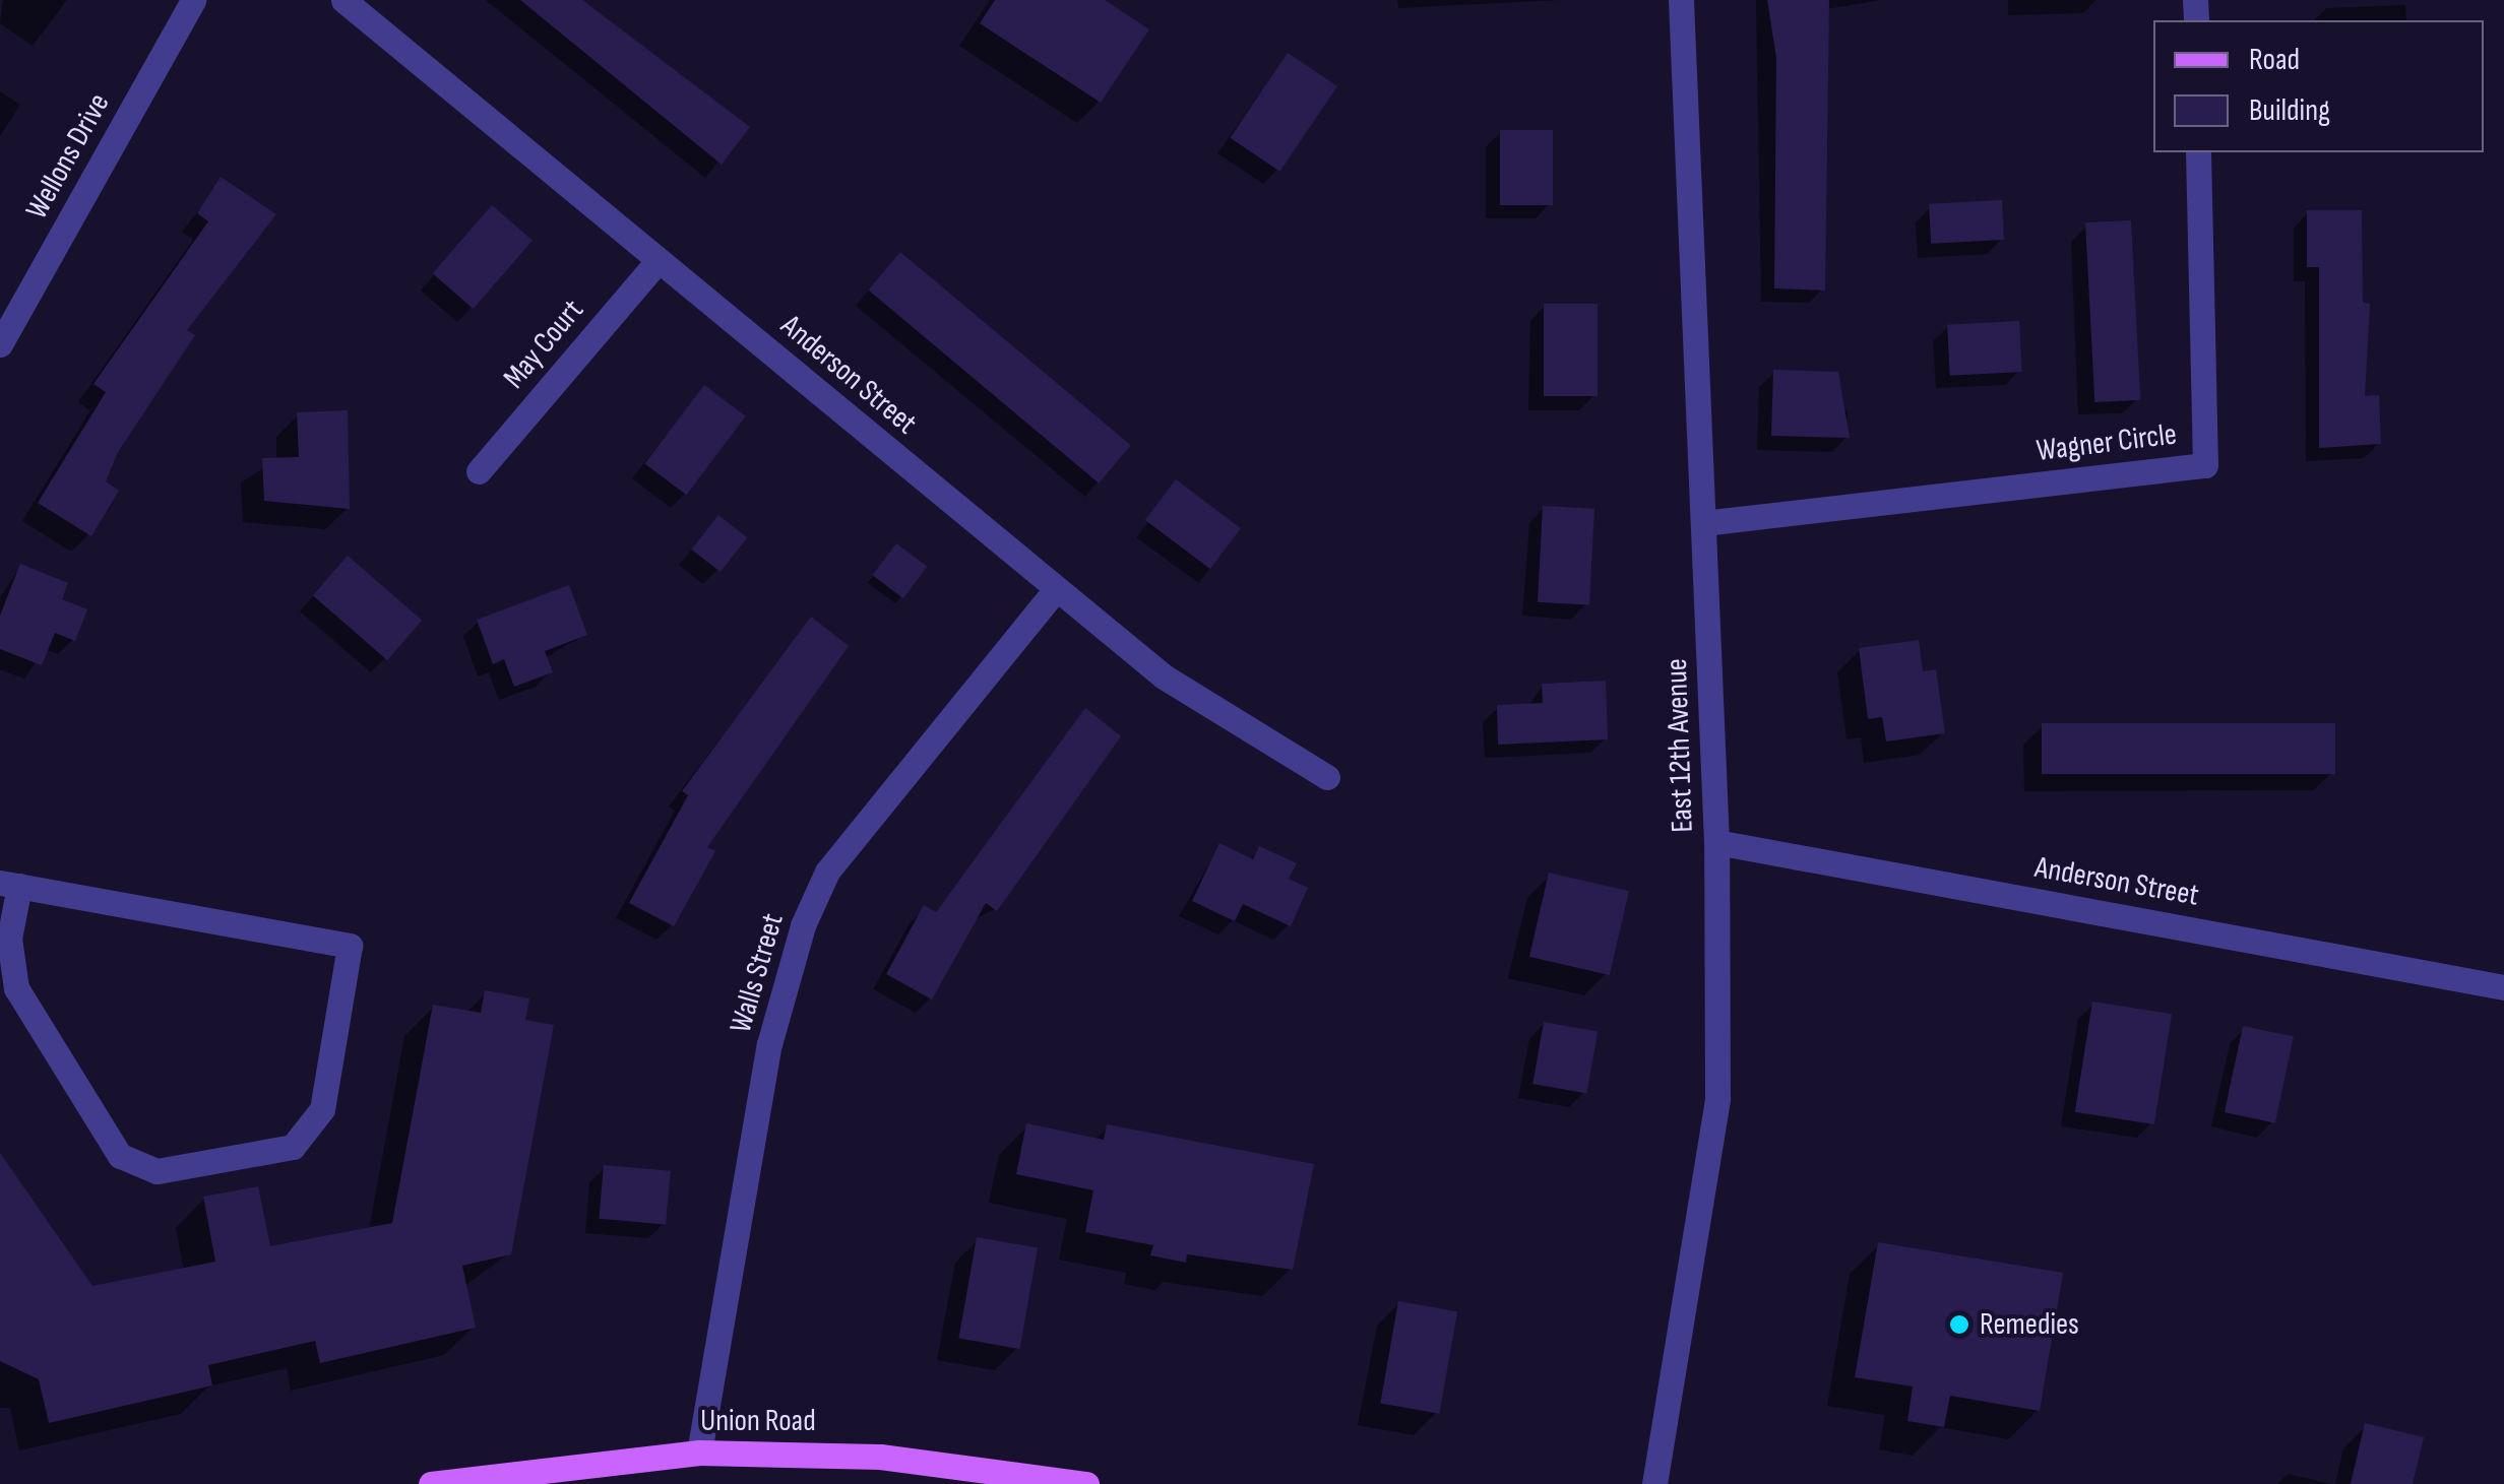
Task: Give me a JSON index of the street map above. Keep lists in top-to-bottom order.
{
  "streets": {
    "main road": ["Union Road"],
    "street": [
      "Wellons Drive",
      "May Court",
      "Anderson Street",
      "Wagner Circle",
      "East 12th Avenue",
      "Walls Street"
    ]
  },
  "crossings": [
    ["May Court", "Anderson Street"],
    ["Anderson Street", "East 12th Avenue"],
    ["Anderson Street", "Walls Street"],
    ["Wagner Circle", "East 12th Avenue"],
    ["Walls Street", "Union Road"]
  ],
  "places": ["Remedies"],
  "legend": ["Road", "Building"]
}
